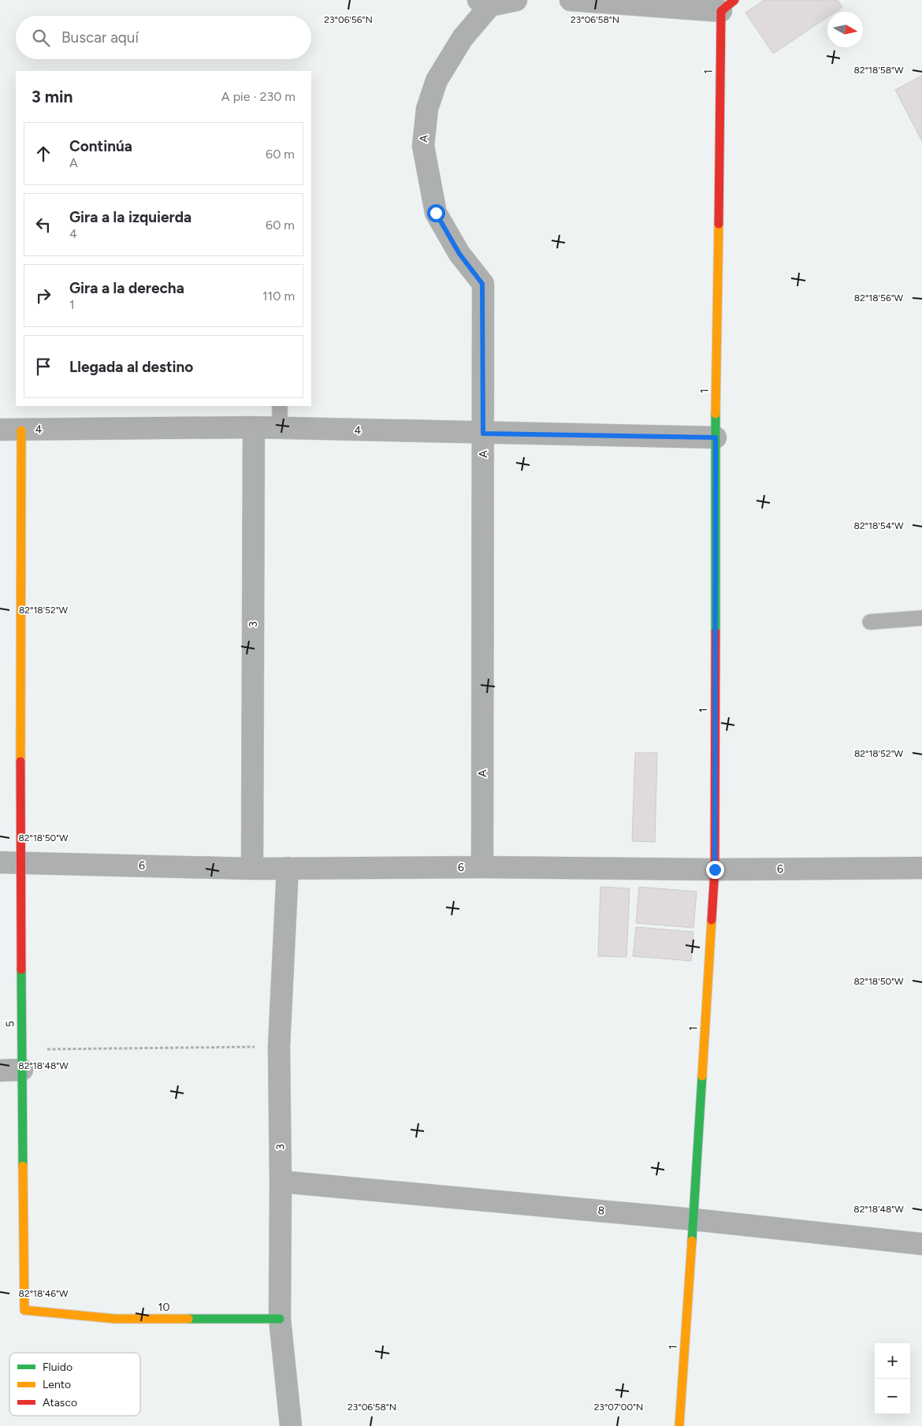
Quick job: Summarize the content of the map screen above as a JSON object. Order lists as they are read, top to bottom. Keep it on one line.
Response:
{"streets":{"street":["1","A","4","3","6","5","8","10"]},"crossings":[["1","4"],["1","6"],["1","8"],["A","4"],["A","6"],["4","3"],["4","5"],["3","6"],["3","8"],["3","10"],["6","5"],["5","10"]],"legend":["Fluido","Lento","Atasco"],"north":"right","page":{"search":"Buscar aquí","heading":["3 min","A pie · 230 m"],"list":[["Continúa","A","60 m"],["Gira a la izquierda","4","60 m"],["Gira a la derecha","1","110 m"],"Llegada al destino"],"map_buttons":["+","−"]},"coordinates":["23°06'56\"N","23°06'58\"N","82°18'58\"W","82°18'56\"W","82°18'54\"W","82°18'52\"W","82°18'50\"W","82°18'48\"W","82°18'46\"W","23°07'00\"N"]}
